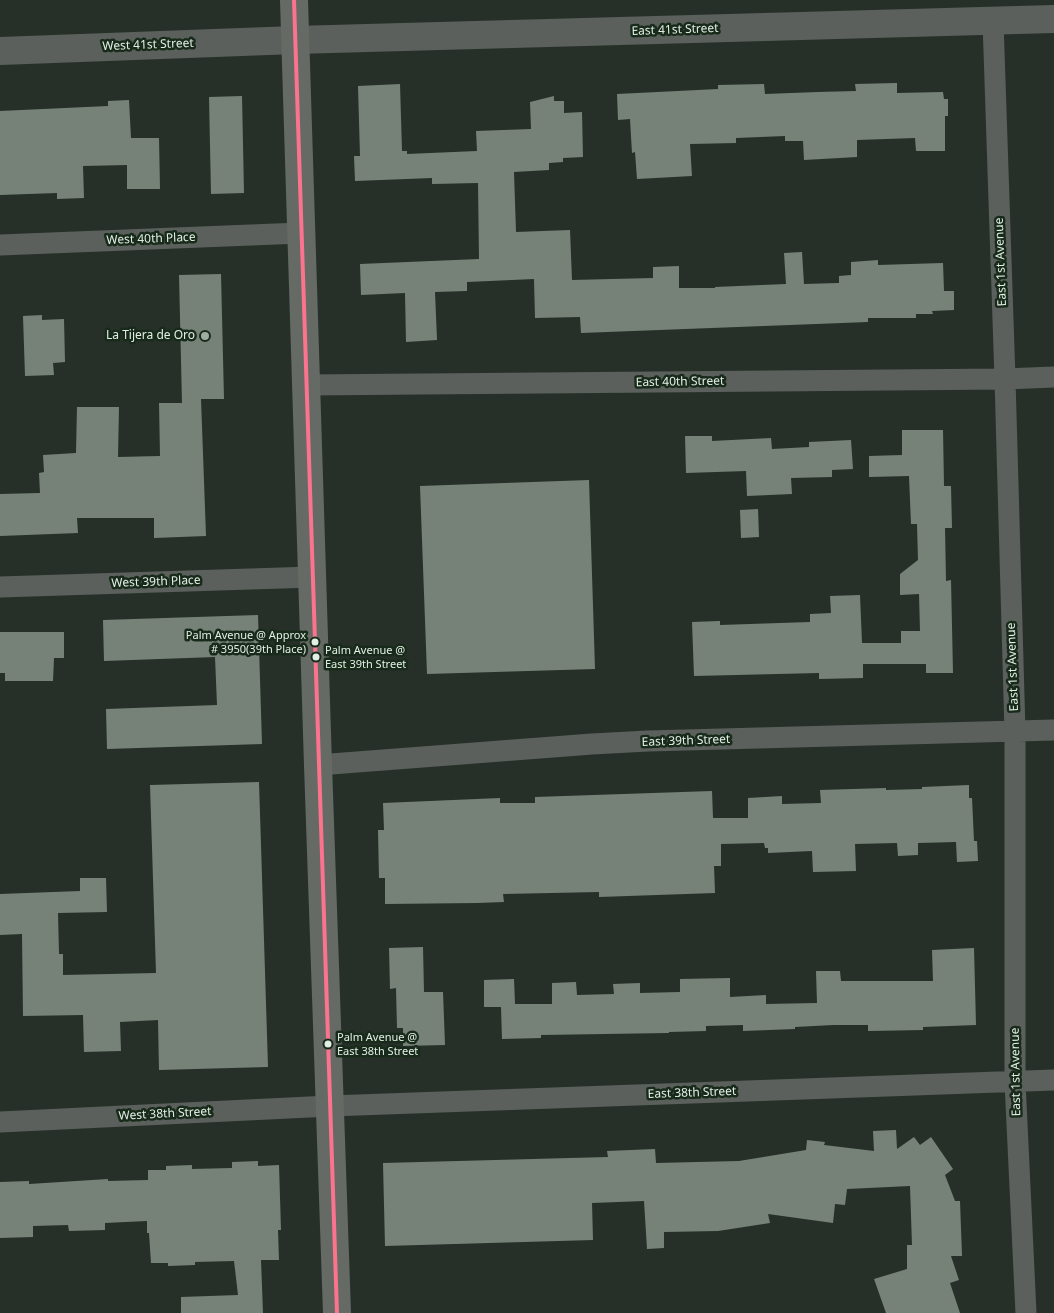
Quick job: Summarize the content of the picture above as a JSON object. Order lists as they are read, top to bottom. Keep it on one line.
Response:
{"streets":{"street":["East 41st Street","West 41st Street","West 40th Place","East 1st Avenue","East 40th Street","West 39th Place","East 39th Street","East 38th Street","West 38th Street"]},"crossings":[["East 41st Street","West 41st Street"],["East 41st Street","East 1st Avenue"],["East 1st Avenue","East 40th Street"],["East 1st Avenue","East 39th Street"],["East 1st Avenue","East 38th Street"],["East 38th Street","West 38th Street"]],"places":["La Tijera de Oro","Palm Avenue @ Approx # 3950(39th Place)","Palm Avenue @ East 39th Street","Palm Avenue @ East 38th Street"]}
